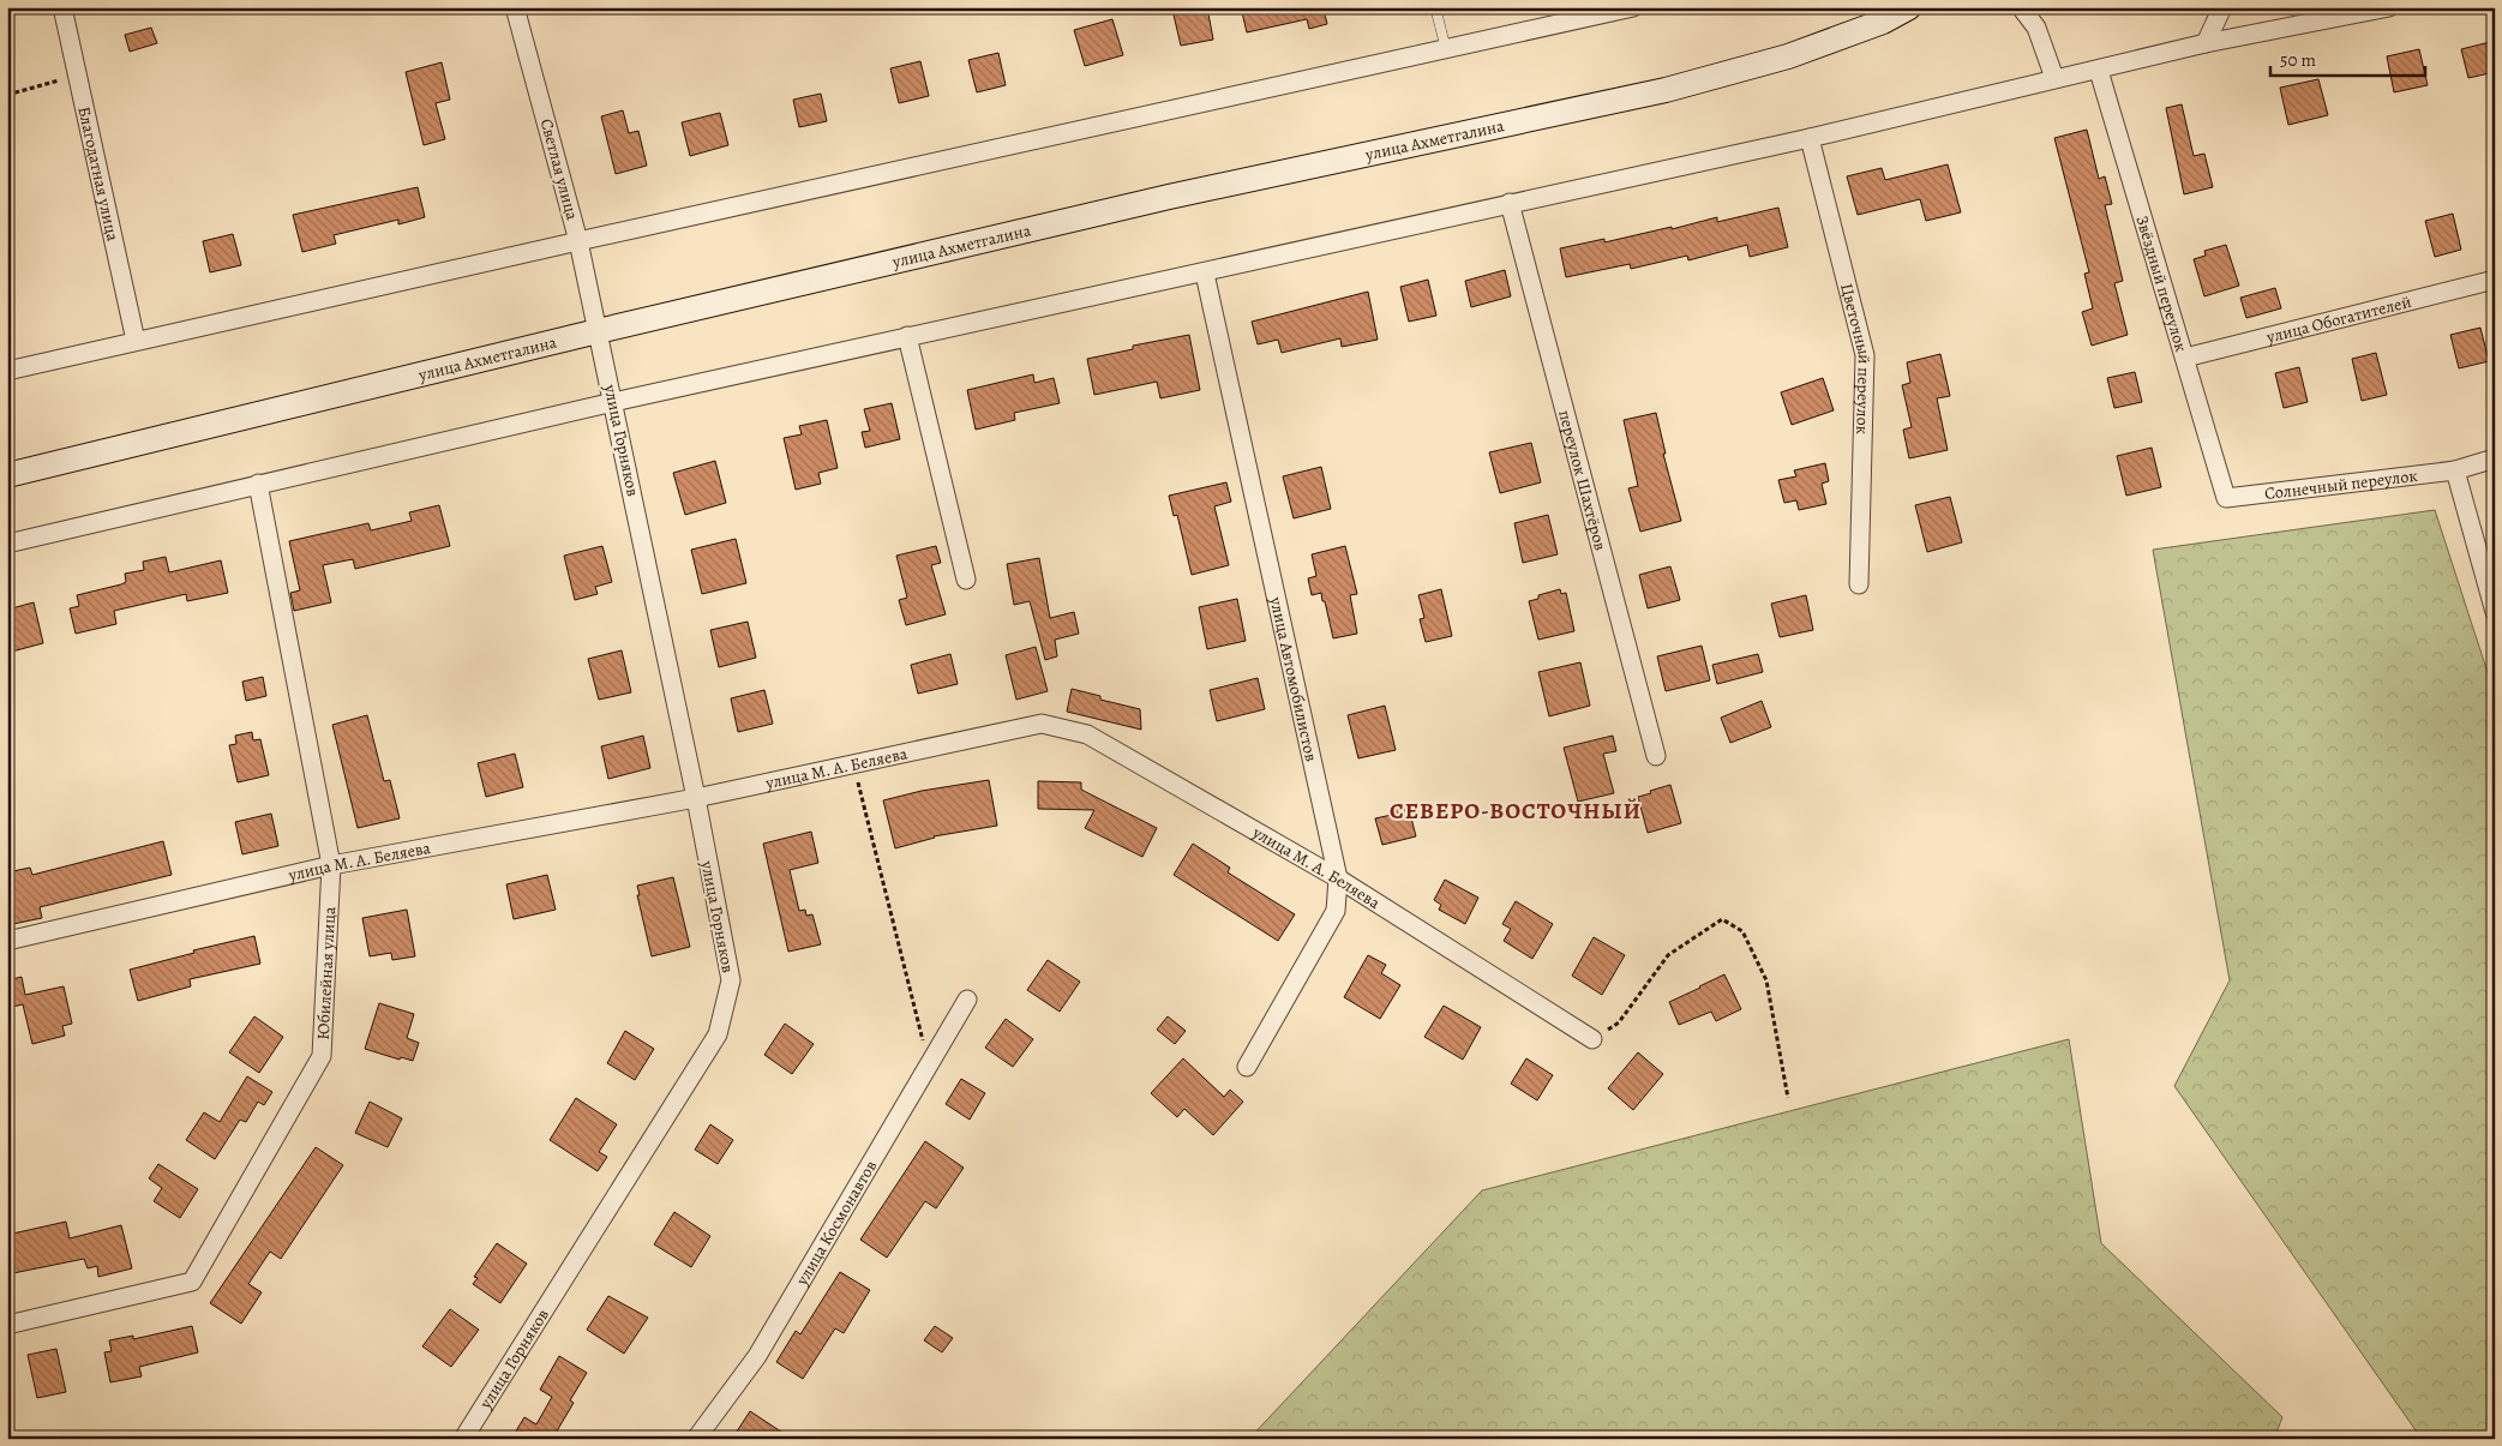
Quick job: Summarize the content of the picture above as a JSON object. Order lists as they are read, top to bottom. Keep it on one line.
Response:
{"streets":{"main road":["улица Ахметгалина"],"street":["Светлая улица","Благодатная улица","Звёздный переулок","улица Обогатителей","Цветочный переулок","улица Горняков","переулок Шахтёров","Солнечный переулок","улица Автомобилистов","улица М. А. Беляева","Юбилейная улица","улица Космонавтов"]},"crossings":[["улица Ахметгалина","Светлая улица"],["улица Ахметгалина","улица Горняков"],["Светлая улица","улица Горняков"],["Звёздный переулок","улица Обогатителей"],["Звёздный переулок","Солнечный переулок"],["улица Горняков","улица М. А. Беляева"],["улица Автомобилистов","улица М. А. Беляева"],["улица М. А. Беляева","Юбилейная улица"]],"districts":["СЕВЕРО-ВОСТОЧНЫЙ"],"scale_bar":"50 m"}
